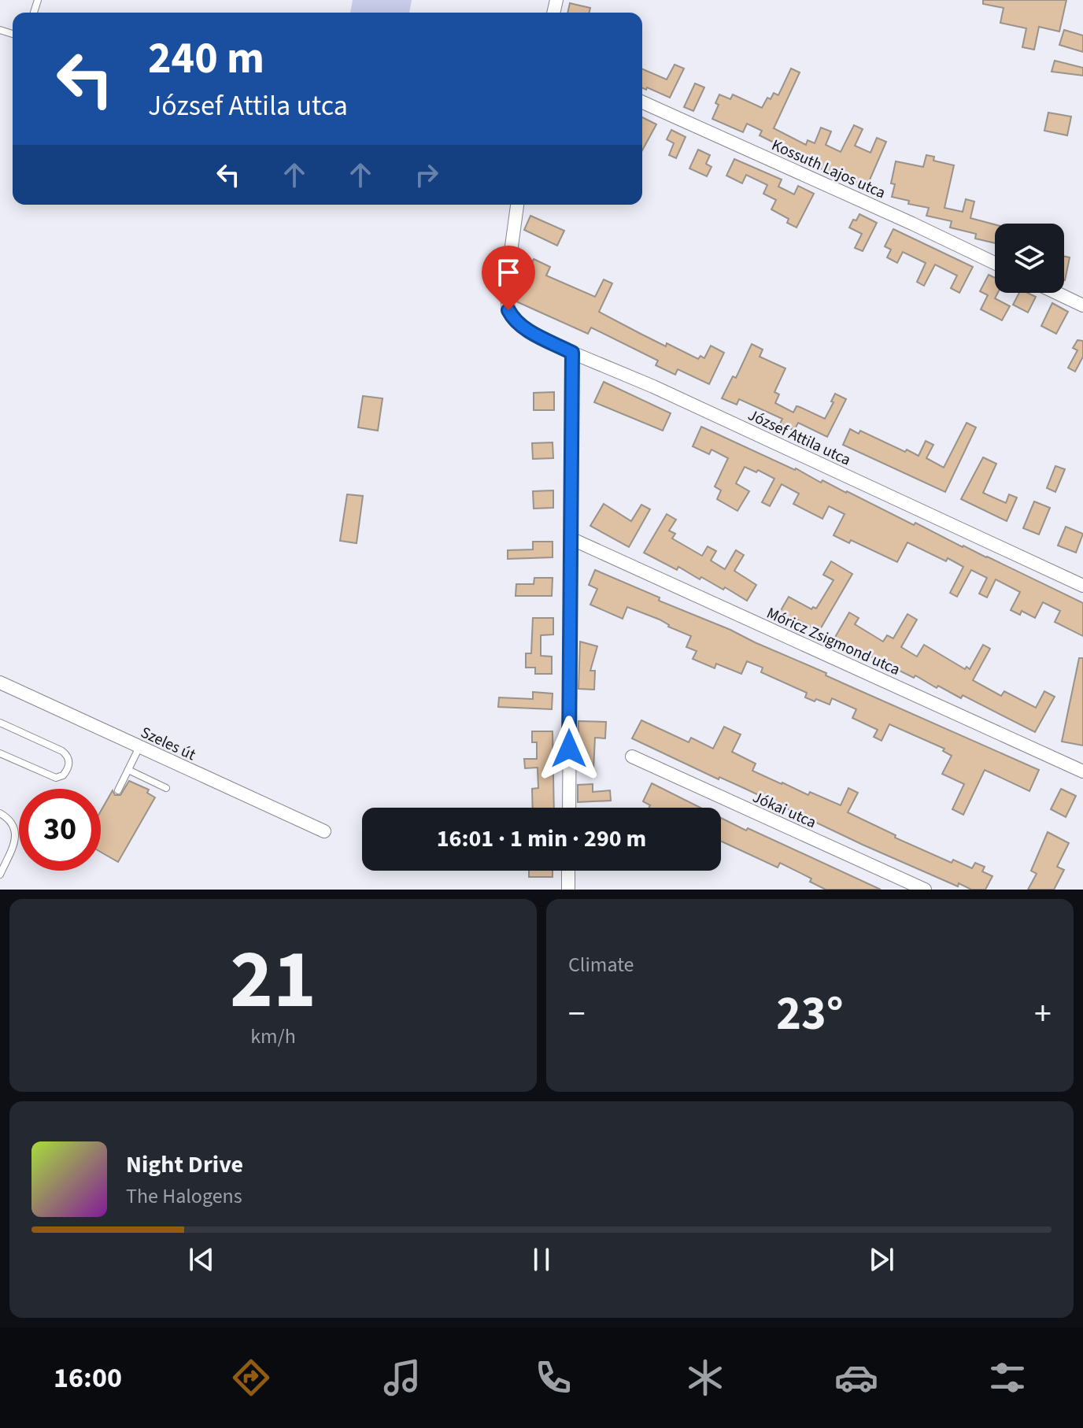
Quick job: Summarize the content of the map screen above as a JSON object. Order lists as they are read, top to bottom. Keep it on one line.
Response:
{"streets":{"street":["Kossuth Lajos utca","József Attila utca","Móricz Zsigmond utca","Szeles út","Jókai utca"]},"page":{"turn":["240 m","József Attila utca"],"limit":"30","trip":"16:01 · 1 min · 290 m","tile":[["21","km/h"],"Climate"],"heat":["−","23°","+"],"song":["Night Drive","The Halogens"],"tabs":"16:00"}}
